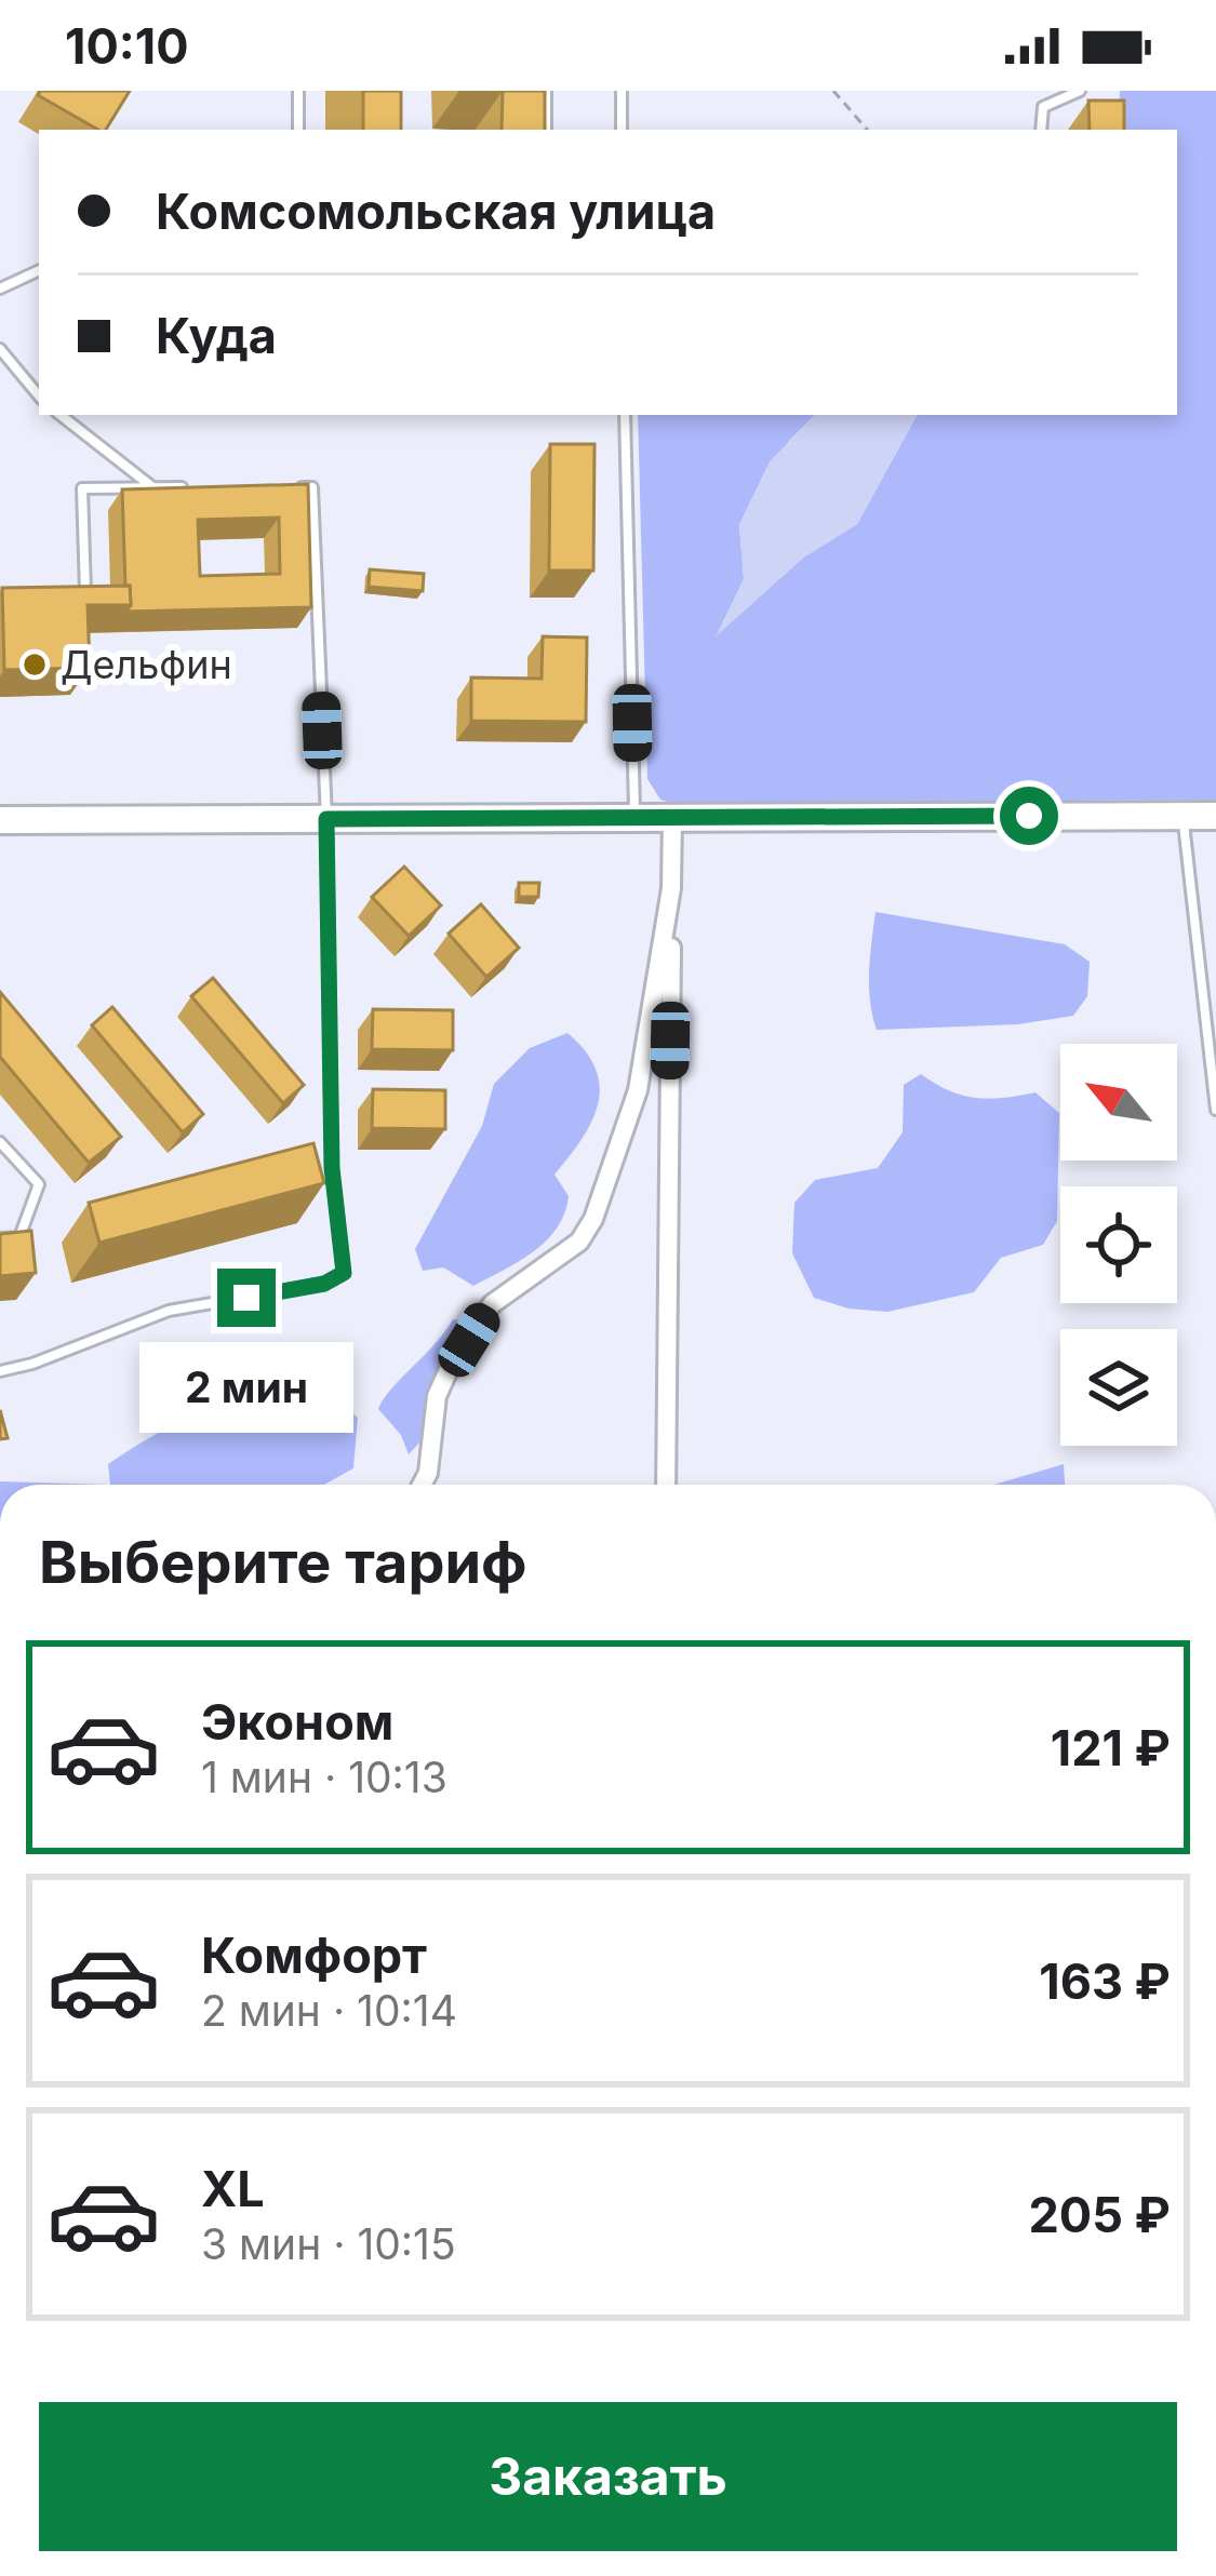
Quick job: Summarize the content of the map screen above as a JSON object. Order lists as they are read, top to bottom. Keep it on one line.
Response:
{"places":["Дельфин"],"north":"top left","page":{"status":"10:10","banner":["Комсомольская улица","Куда"],"bubble":"2 мин","heading":"Выберите тариф","list":[{"name":"Эконом","note":"1 мин · 10:13","value":"121 ₽"},{"name":"Комфорт","note":"2 мин · 10:14","value":"163 ₽"},{"name":"XL","note":"3 мин · 10:15","value":"205 ₽"}],"buttons":"Заказать"}}
